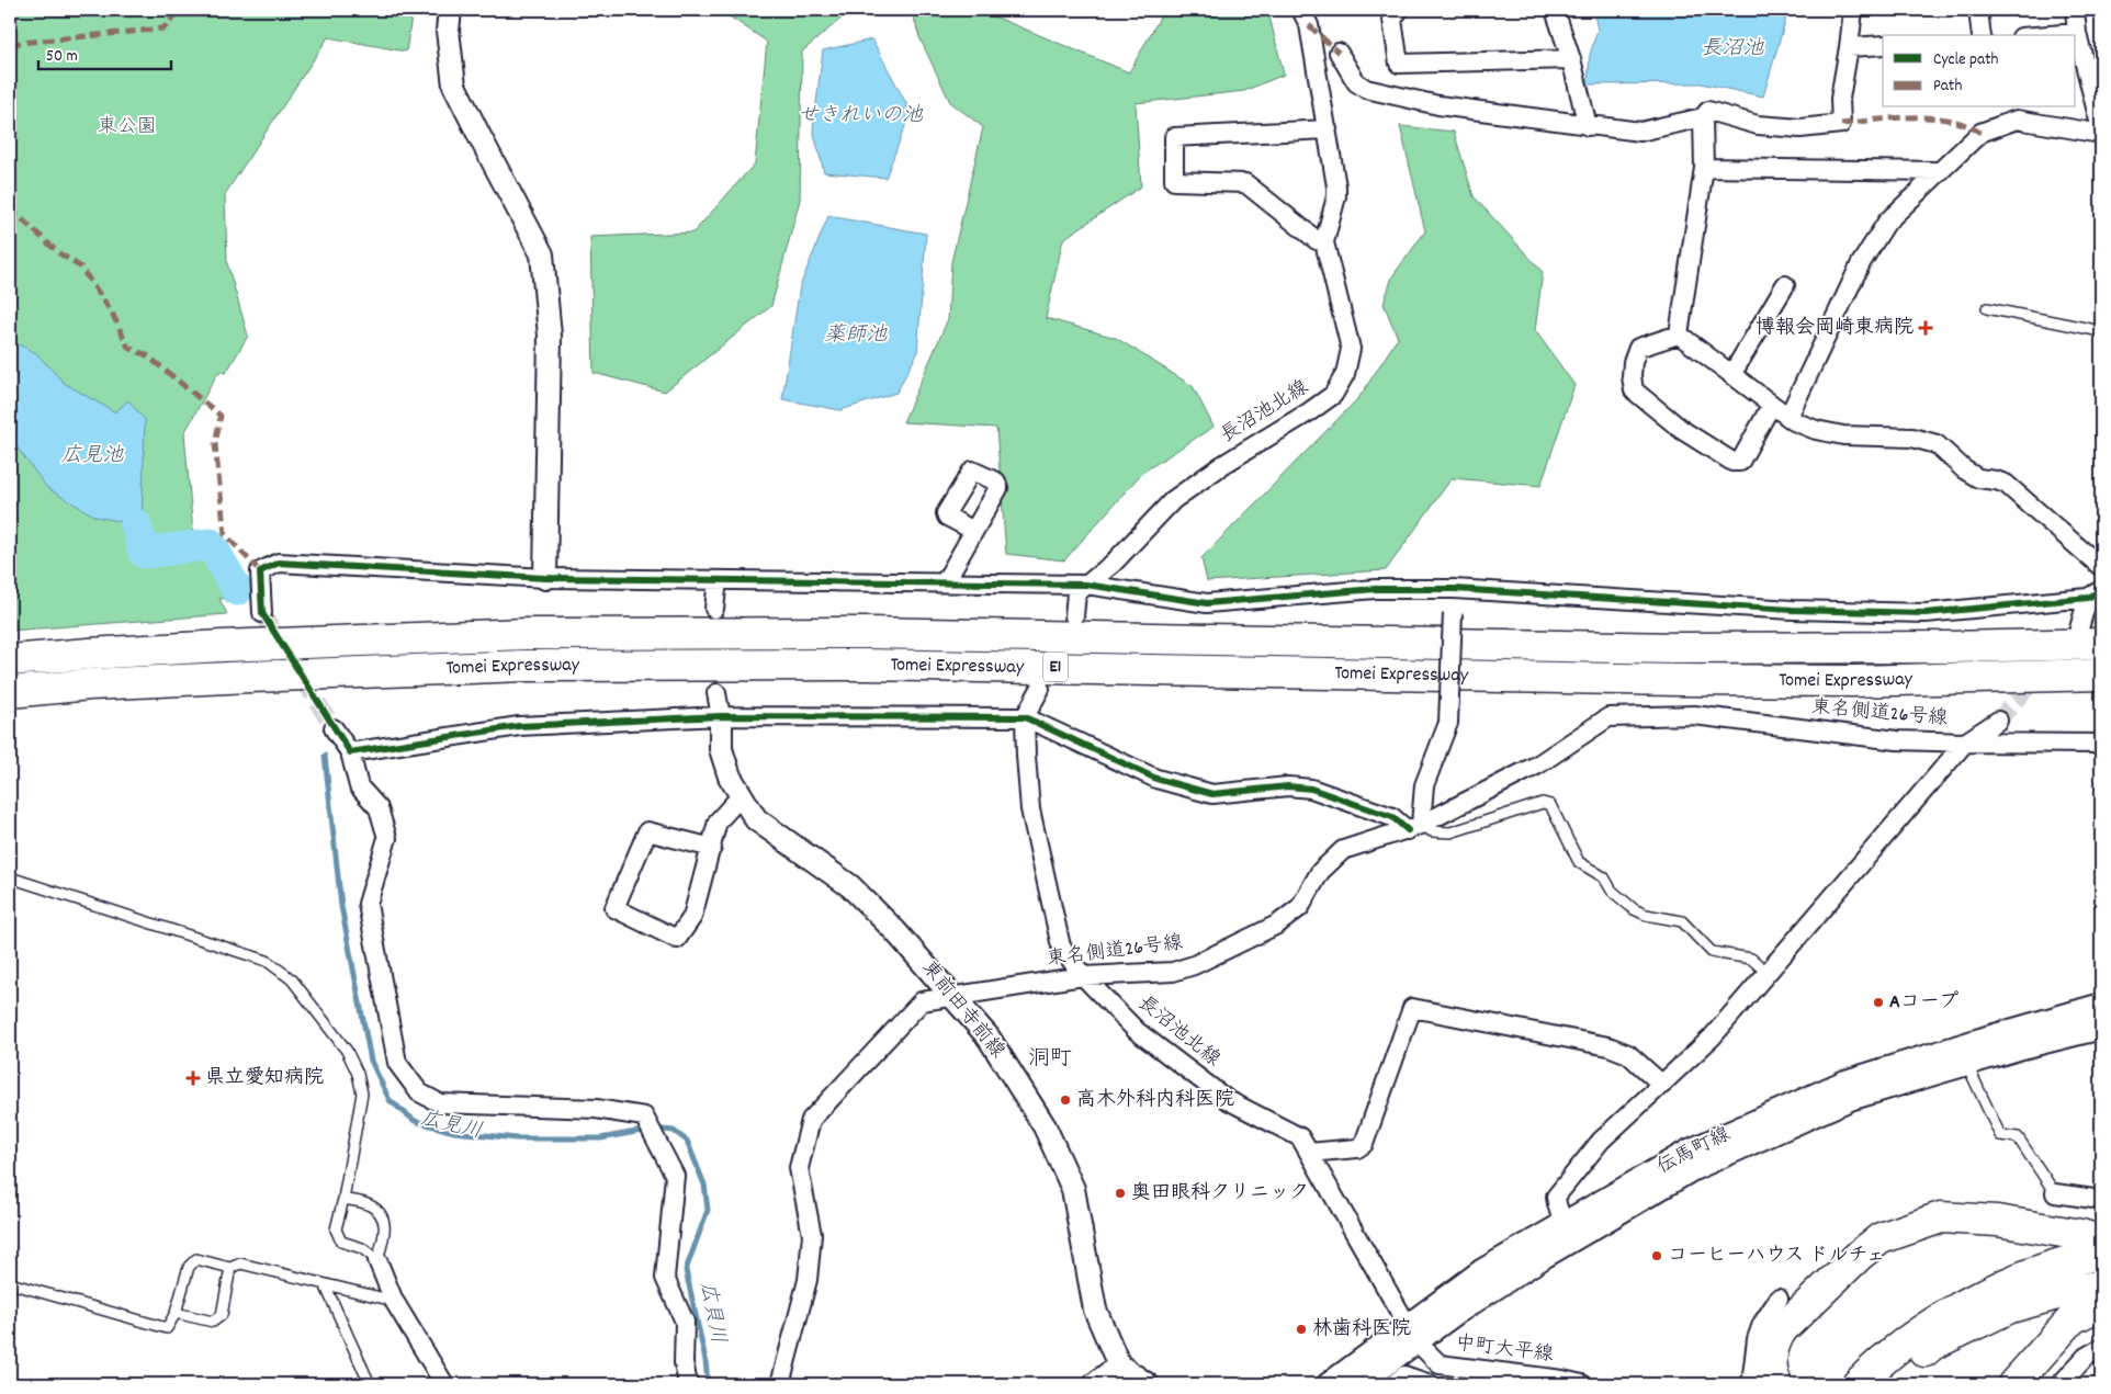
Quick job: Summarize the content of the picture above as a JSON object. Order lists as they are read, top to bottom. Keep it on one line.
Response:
{"streets":{"highway":["Tomei Expressway","E1"],"street":["長沼池北線","東名側道26号線","東前田寺前線","伝馬町線","中町大平線"]},"crossings":[["長沼池北線","東名側道26号線"],["長沼池北線","伝馬町線"],["長沼池北線","中町大平線"],["東名側道26号線","東前田寺前線"],["伝馬町線","中町大平線"]],"districts":["洞町"],"water":["長沼池","せきれいの池","薬師池","広見池","広見川","広貝川"],"parks":["東公園"],"places":{"health":["博報会岡崎東病院","県立愛知病院"],"other":["Aコープ","高木外科内科医院","奥田眼科クリニック","コーヒーハウス ドルチェ","林歯科医院"]},"legend":["Cycle path","Path"],"scale_bar":"50 m"}
